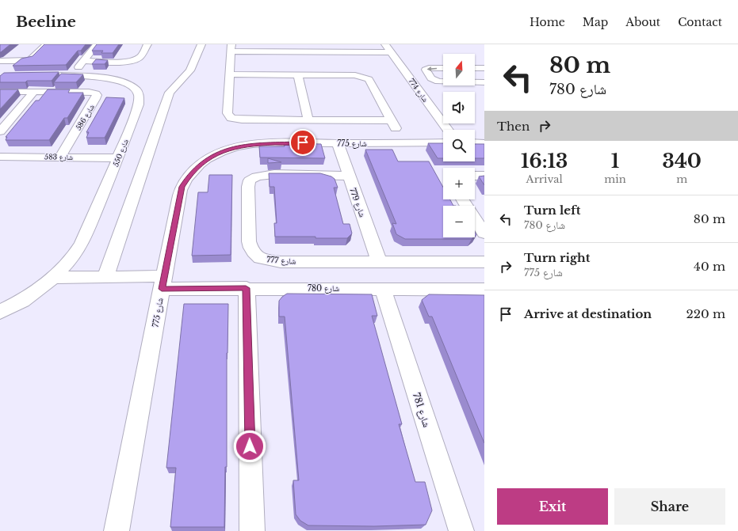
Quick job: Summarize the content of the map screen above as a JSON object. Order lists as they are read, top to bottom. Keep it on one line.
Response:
{"streets":{"street":["شارع 774","شارع 586","شارع 775","شارع 550","شارع 583","شارع 779","شارع 777","شارع 780","شارع 781"]},"crossings":[["شارع 586","شارع 583"],["شارع 775","شارع 779"],["شارع 775","شارع 780"],["شارع 550","شارع 583"],["شارع 550","شارع 780"],["شارع 779","شارع 777"],["شارع 780","شارع 781"]],"north":"top","page":{"header":"Beeline","nav":["Home","Map","About","Contact"],"turn":["80 m","شارع 780"],"map_buttons":["+","−"],"then":"Then","eta":["16:13","Arrival","1","min","340","m"],"list":[{"name":"Turn left","note":"شارع 780","value":"80 m"},{"name":"Turn right","note":"شارع 775","value":"40 m"},{"name":"Arrive at destination","value":"220 m"}],"buttons":["Exit","Share"]}}
